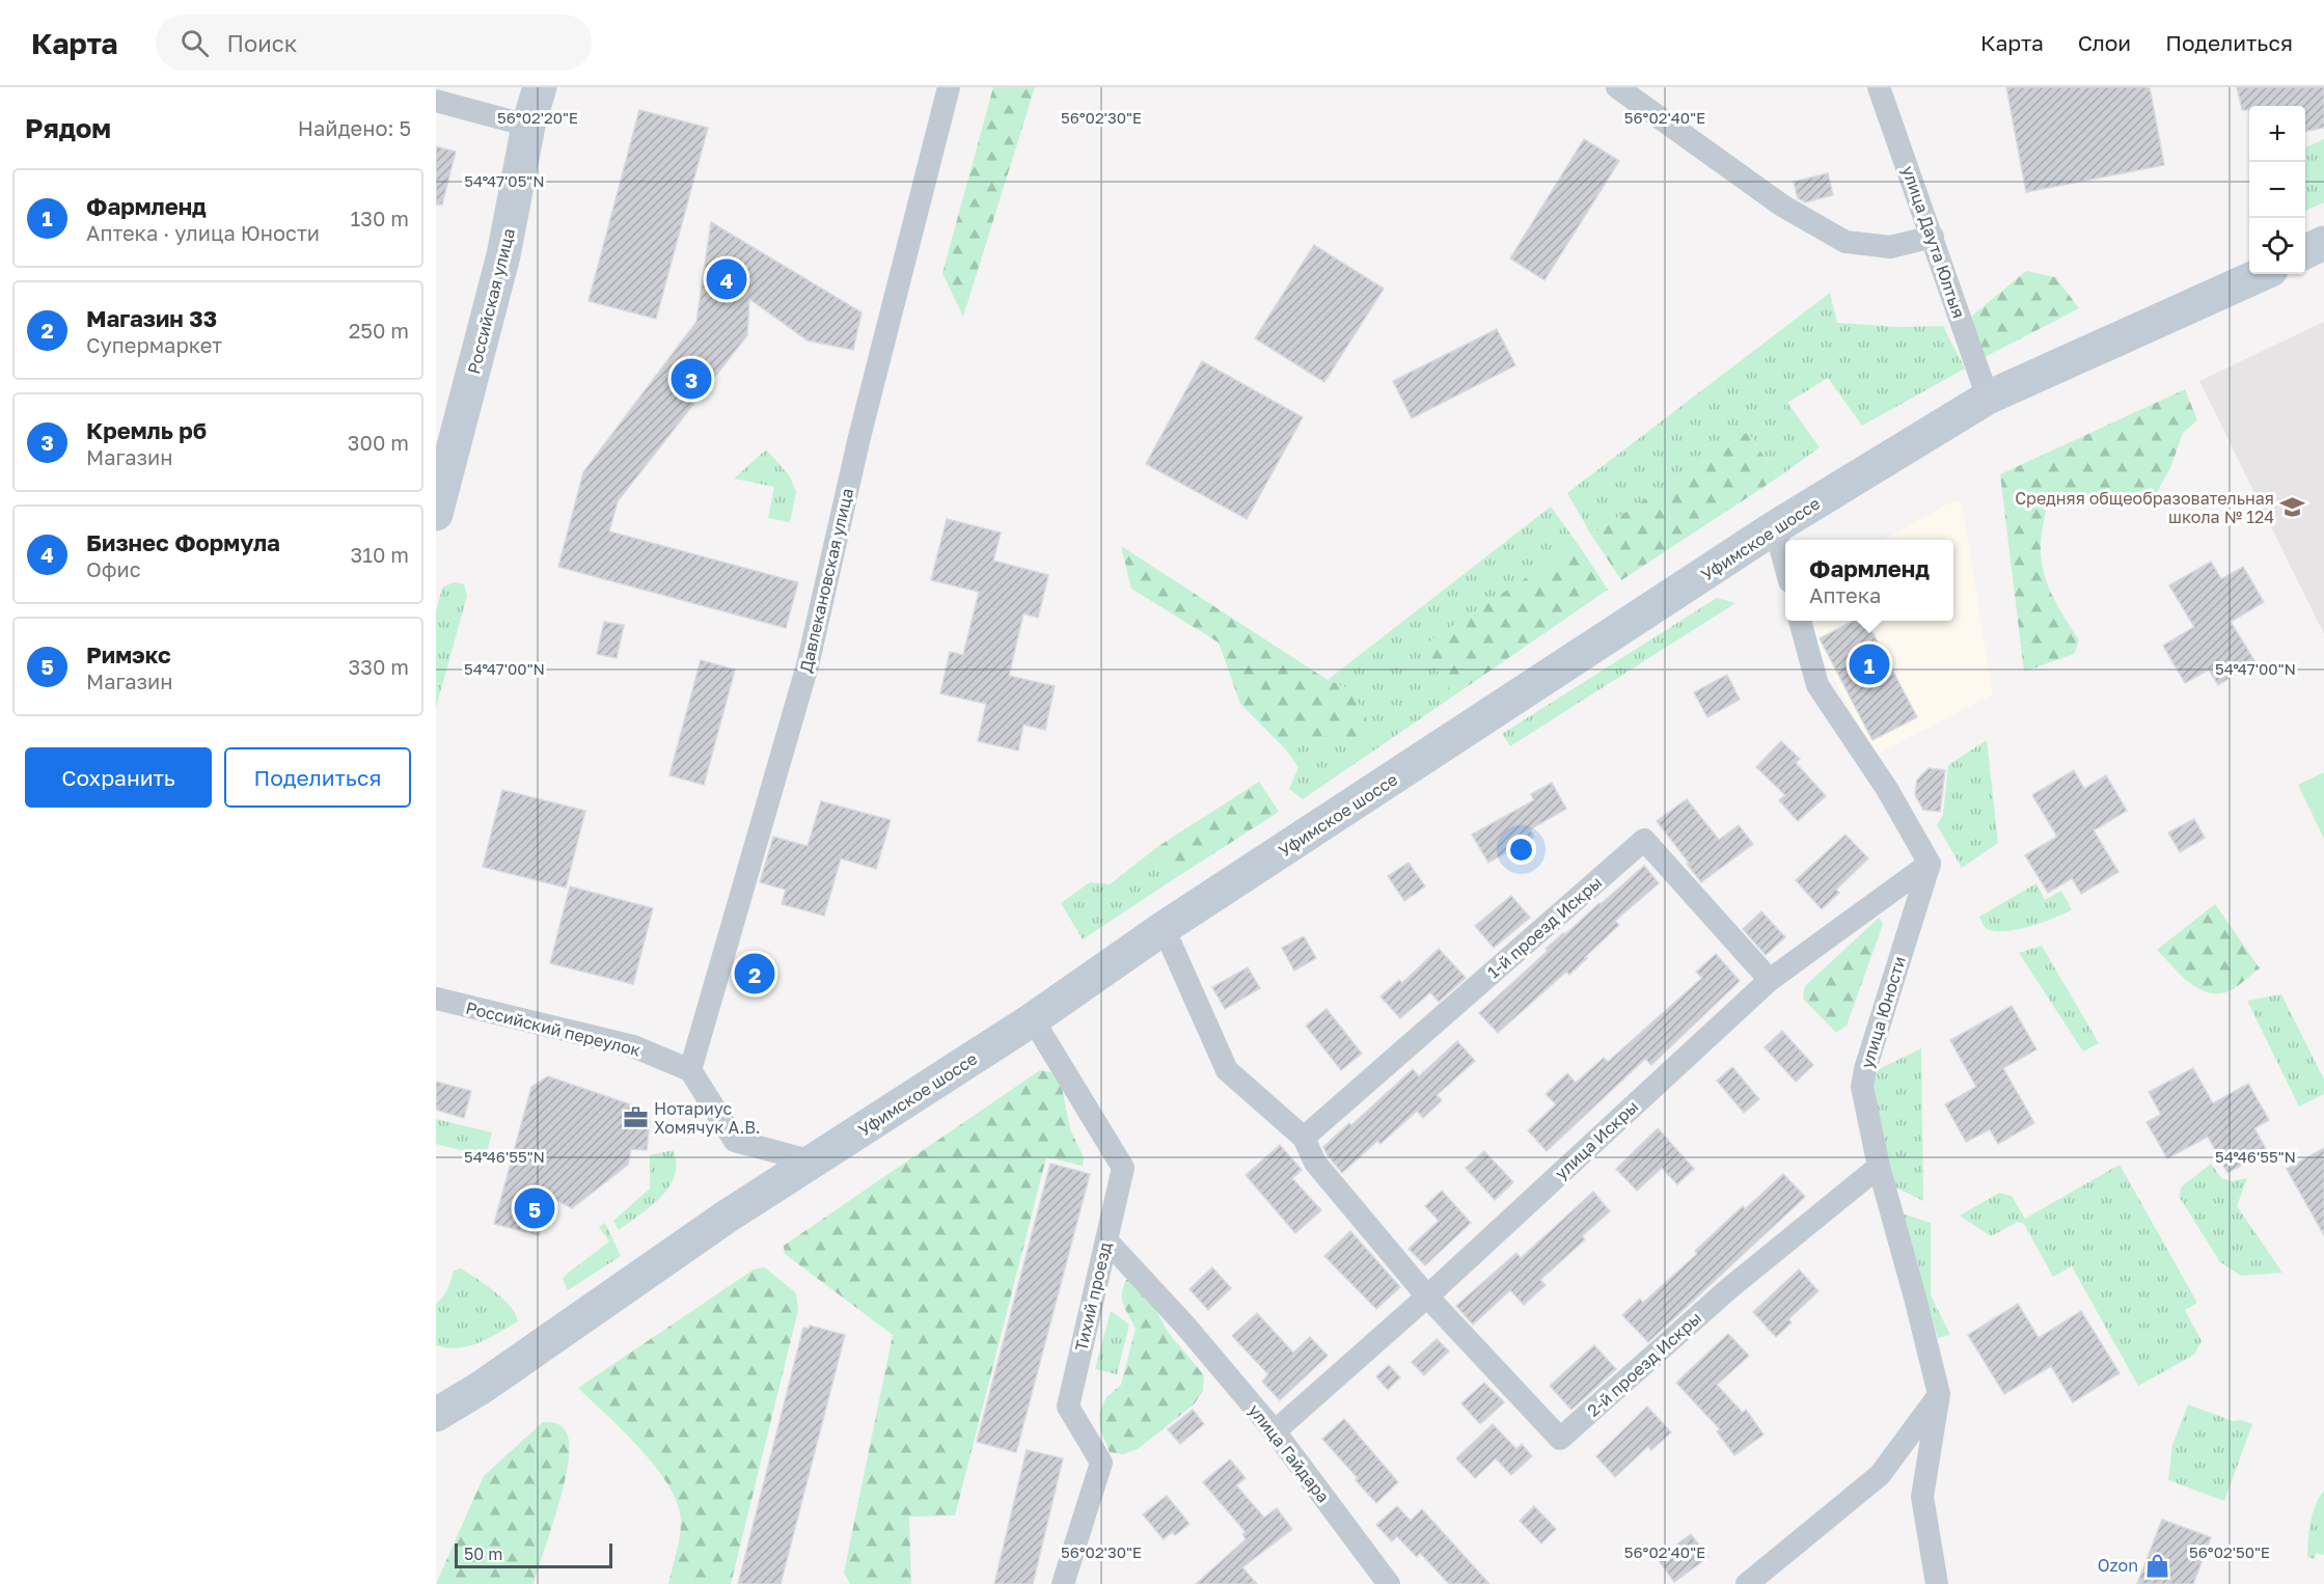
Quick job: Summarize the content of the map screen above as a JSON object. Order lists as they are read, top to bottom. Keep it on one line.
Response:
{"streets":{"main road":["Российская улица","Уфимское шоссе"],"street":["улица Даута Юлтыя","Давлекановская улица","1-й проезд Искры","улица Юности","Российский переулок","улица Искры","Тихий проезд","2-й проезд Искры","улица Гайдара"]},"crossings":[["улица Даута Юлтыя","Уфимское шоссе"],["Уфимское шоссе","Тихий проезд"],["Давлекановская улица","Российский переулок"],["1-й проезд Искры","улица Искры"],["улица Юности","улица Искры"],["улица Юности","2-й проезд Искры"],["улица Искры","2-й проезд Искры"],["улица Искры","улица Гайдара"],["Тихий проезд","улица Гайдара"]],"places":{"school or university":["Средняя общеобразовательная школа № 124"],"office":["Нотариус Хомячук А.В."],"shop":["Ozon"]},"scale_bar":"50 m","page":{"header":"Карта","search":"Поиск","nav":["Карта","Слои","Поделиться"],"heading":["Рядом","Найдено: 5"],"map_buttons":["+","−"],"list":[{"mark":"1","name":"Фармленд","note":"Аптека · улица Юности","value":"130 m"},{"mark":"2","name":"Магазин 33","note":"Супермаркет","value":"250 m"},{"mark":"3","name":"Кремль рб","note":"Магазин","value":"300 m"},{"mark":"4","name":"Бизнес Формула","note":"Офис","value":"310 m"},{"mark":"5","name":"Римэкс","note":"Магазин","value":"330 m"}],"pins":["4","3","1","2","5"],"popup":["Фармленд","Аптека"],"buttons":["Сохранить","Поделиться"],"scale":"50 m"},"coordinates":["56°02'20\"E","56°02'30\"E","56°02'40\"E","54°47'05\"N","54°47'00\"N","54°46'55\"N","56°02'50\"E"]}
